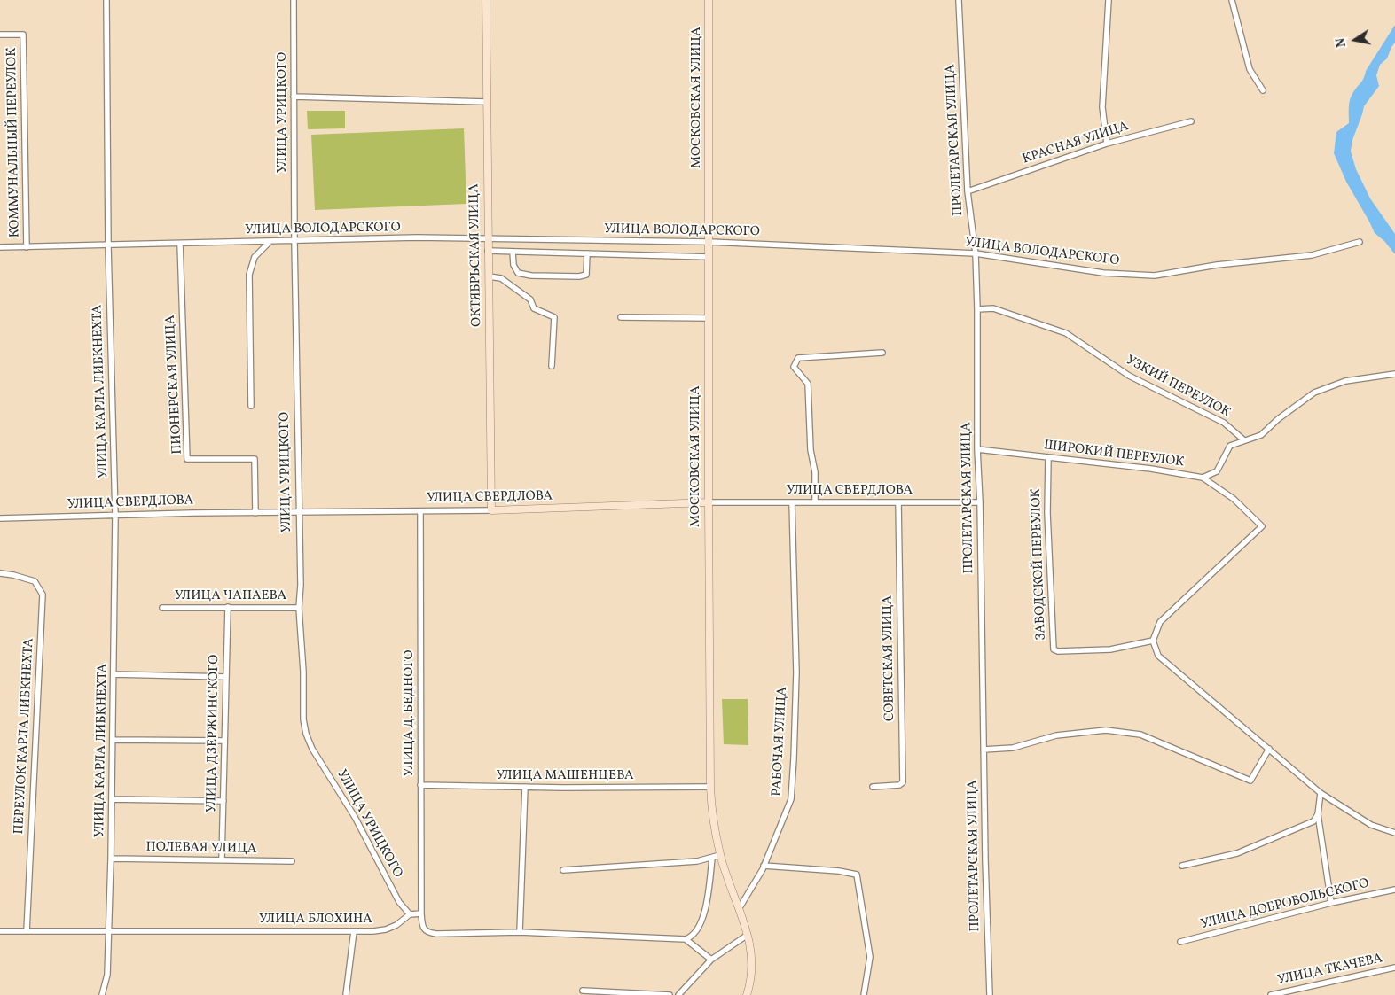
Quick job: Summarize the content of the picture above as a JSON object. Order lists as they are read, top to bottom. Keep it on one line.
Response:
{"streets":{"main road":["МОСКОВСКАЯ УЛИЦА","ОКТЯБРЬСКАЯ УЛИЦА","УЛИЦА СВЕРДЛОВА"],"street":["УЛИЦА УРИЦКОГО","ПРОЛЕТАРСКАЯ УЛИЦА","КОММУНАЛЬНЫЙ ПЕРЕУЛОК","КРАСНАЯ УЛИЦА","УЛИЦА ВОЛОДАРСКОГО","ПИОНЕРСКАЯ УЛИЦА","УЗКИЙ ПЕРЕУЛОК","УЛИЦА КАРЛА ЛИБКНЕХТА","ШИРОКИЙ ПЕРЕУЛОК","ЗАВОДСКОЙ ПЕРЕУЛОК","УЛИЦА ЧАПАЕВА","СОВЕТСКАЯ УЛИЦА","УЛИЦА Д. БЕДНОГО","УЛИЦА ДЗЕРЖИНСКОГО","ПЕРЕУЛОК КАРЛА ЛИБКНЕХТА","РАБОЧАЯ УЛИЦА","УЛИЦА МАШЕНЦЕВА","ПОЛЕВАЯ УЛИЦА","УЛИЦА ДОБРОВОЛЬСКОГО","УЛИЦА БЛОХИНА","УЛИЦА ТКАЧЕВА"]},"crossings":[["МОСКОВСКАЯ УЛИЦА","УЛИЦА ВОЛОДАРСКОГО"],["МОСКОВСКАЯ УЛИЦА","УЛИЦА СВЕРДЛОВА"],["МОСКОВСКАЯ УЛИЦА","РАБОЧАЯ УЛИЦА"],["МОСКОВСКАЯ УЛИЦА","УЛИЦА МАШЕНЦЕВА"],["УЛИЦА УРИЦКОГО","УЛИЦА ВОЛОДАРСКОГО"],["УЛИЦА УРИЦКОГО","УЛИЦА СВЕРДЛОВА"],["УЛИЦА УРИЦКОГО","УЛИЦА ЧАПАЕВА"],["УЛИЦА УРИЦКОГО","УЛИЦА БЛОХИНА"],["ПРОЛЕТАРСКАЯ УЛИЦА","КРАСНАЯ УЛИЦА"],["ПРОЛЕТАРСКАЯ УЛИЦА","УЛИЦА ВОЛОДАРСКОГО"],["ПРОЛЕТАРСКАЯ УЛИЦА","УЗКИЙ ПЕРЕУЛОК"],["ПРОЛЕТАРСКАЯ УЛИЦА","ШИРОКИЙ ПЕРЕУЛОК"],["ПРОЛЕТАРСКАЯ УЛИЦА","УЛИЦА СВЕРДЛОВА"],["КОММУНАЛЬНЫЙ ПЕРЕУЛОК","УЛИЦА ВОЛОДАРСКОГО"],["УЛИЦА ВОЛОДАРСКОГО","ОКТЯБРЬСКАЯ УЛИЦА"],["УЛИЦА ВОЛОДАРСКОГО","ПИОНЕРСКАЯ УЛИЦА"],["УЛИЦА ВОЛОДАРСКОГО","УЛИЦА КАРЛА ЛИБКНЕХТА"],["ОКТЯБРЬСКАЯ УЛИЦА","УЛИЦА СВЕРДЛОВА"],["ПИОНЕРСКАЯ УЛИЦА","УЛИЦА СВЕРДЛОВА"],["УЛИЦА КАРЛА ЛИБКНЕХТА","УЛИЦА СВЕРДЛОВА"],["УЛИЦА КАРЛА ЛИБКНЕХТА","ПОЛЕВАЯ УЛИЦА"],["УЛИЦА КАРЛА ЛИБКНЕХТА","УЛИЦА БЛОХИНА"],["ШИРОКИЙ ПЕРЕУЛОК","ЗАВОДСКОЙ ПЕРЕУЛОК"],["УЛИЦА СВЕРДЛОВА","СОВЕТСКАЯ УЛИЦА"],["УЛИЦА СВЕРДЛОВА","УЛИЦА Д. БЕДНОГО"],["УЛИЦА СВЕРДЛОВА","РАБОЧАЯ УЛИЦА"],["УЛИЦА ЧАПАЕВА","УЛИЦА ДЗЕРЖИНСКОГО"],["УЛИЦА Д. БЕДНОГО","УЛИЦА МАШЕНЦЕВА"],["УЛИЦА ДЗЕРЖИНСКОГО","ПОЛЕВАЯ УЛИЦА"],["ПЕРЕУЛОК КАРЛА ЛИБКНЕХТА","УЛИЦА БЛОХИНА"]],"north":"left"}
